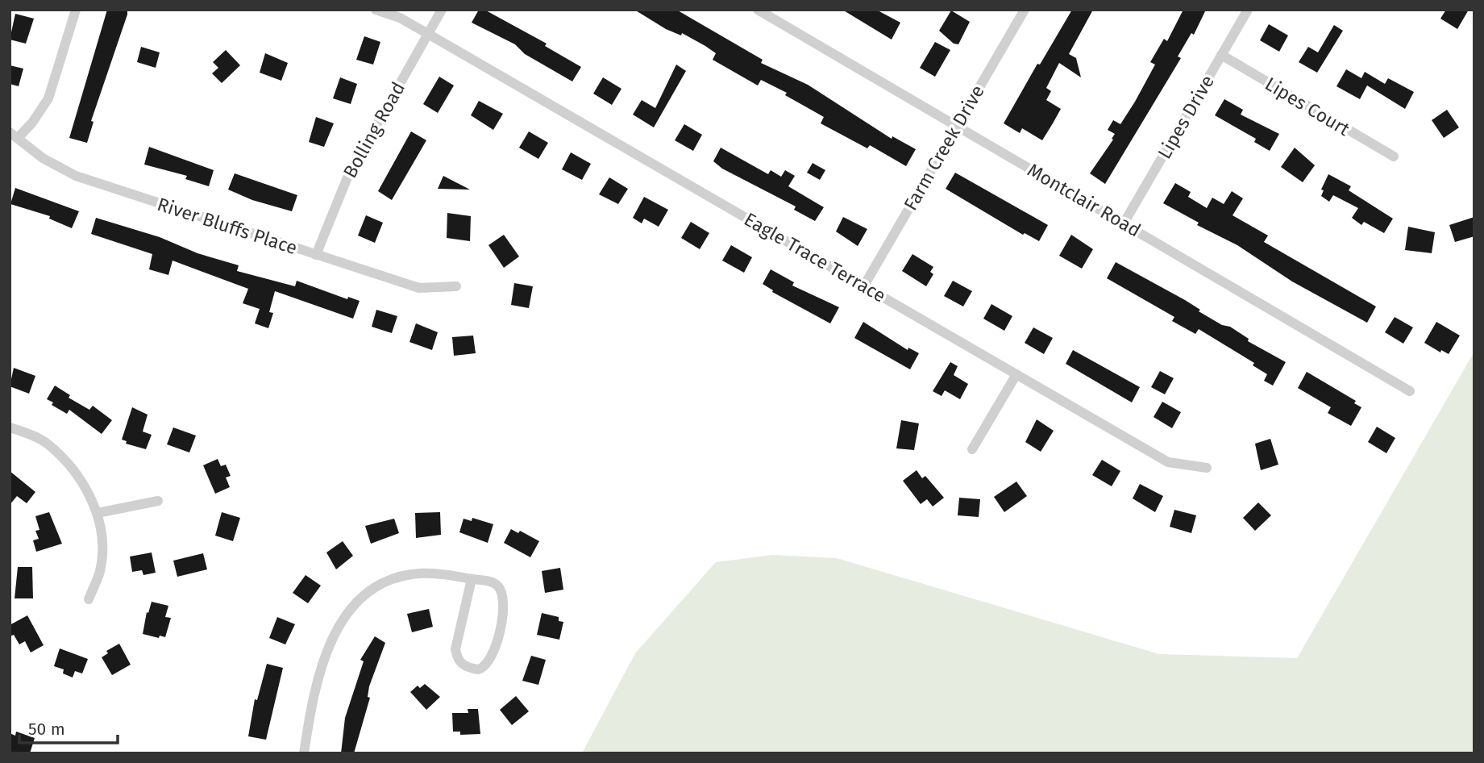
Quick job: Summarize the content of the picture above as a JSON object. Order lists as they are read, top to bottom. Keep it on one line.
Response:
{"streets":{"street":["Lipes Court","Lipes Drive","Bolling Road","Farm Creek Drive","Montclair Road","River Bluffs Place","Eagle Trace Terrace"]},"crossings":[["Lipes Court","Lipes Drive"],["Lipes Drive","Montclair Road"],["Bolling Road","River Bluffs Place"],["Bolling Road","Eagle Trace Terrace"],["Farm Creek Drive","Montclair Road"],["Farm Creek Drive","Eagle Trace Terrace"]],"scale_bar":"50 m"}
